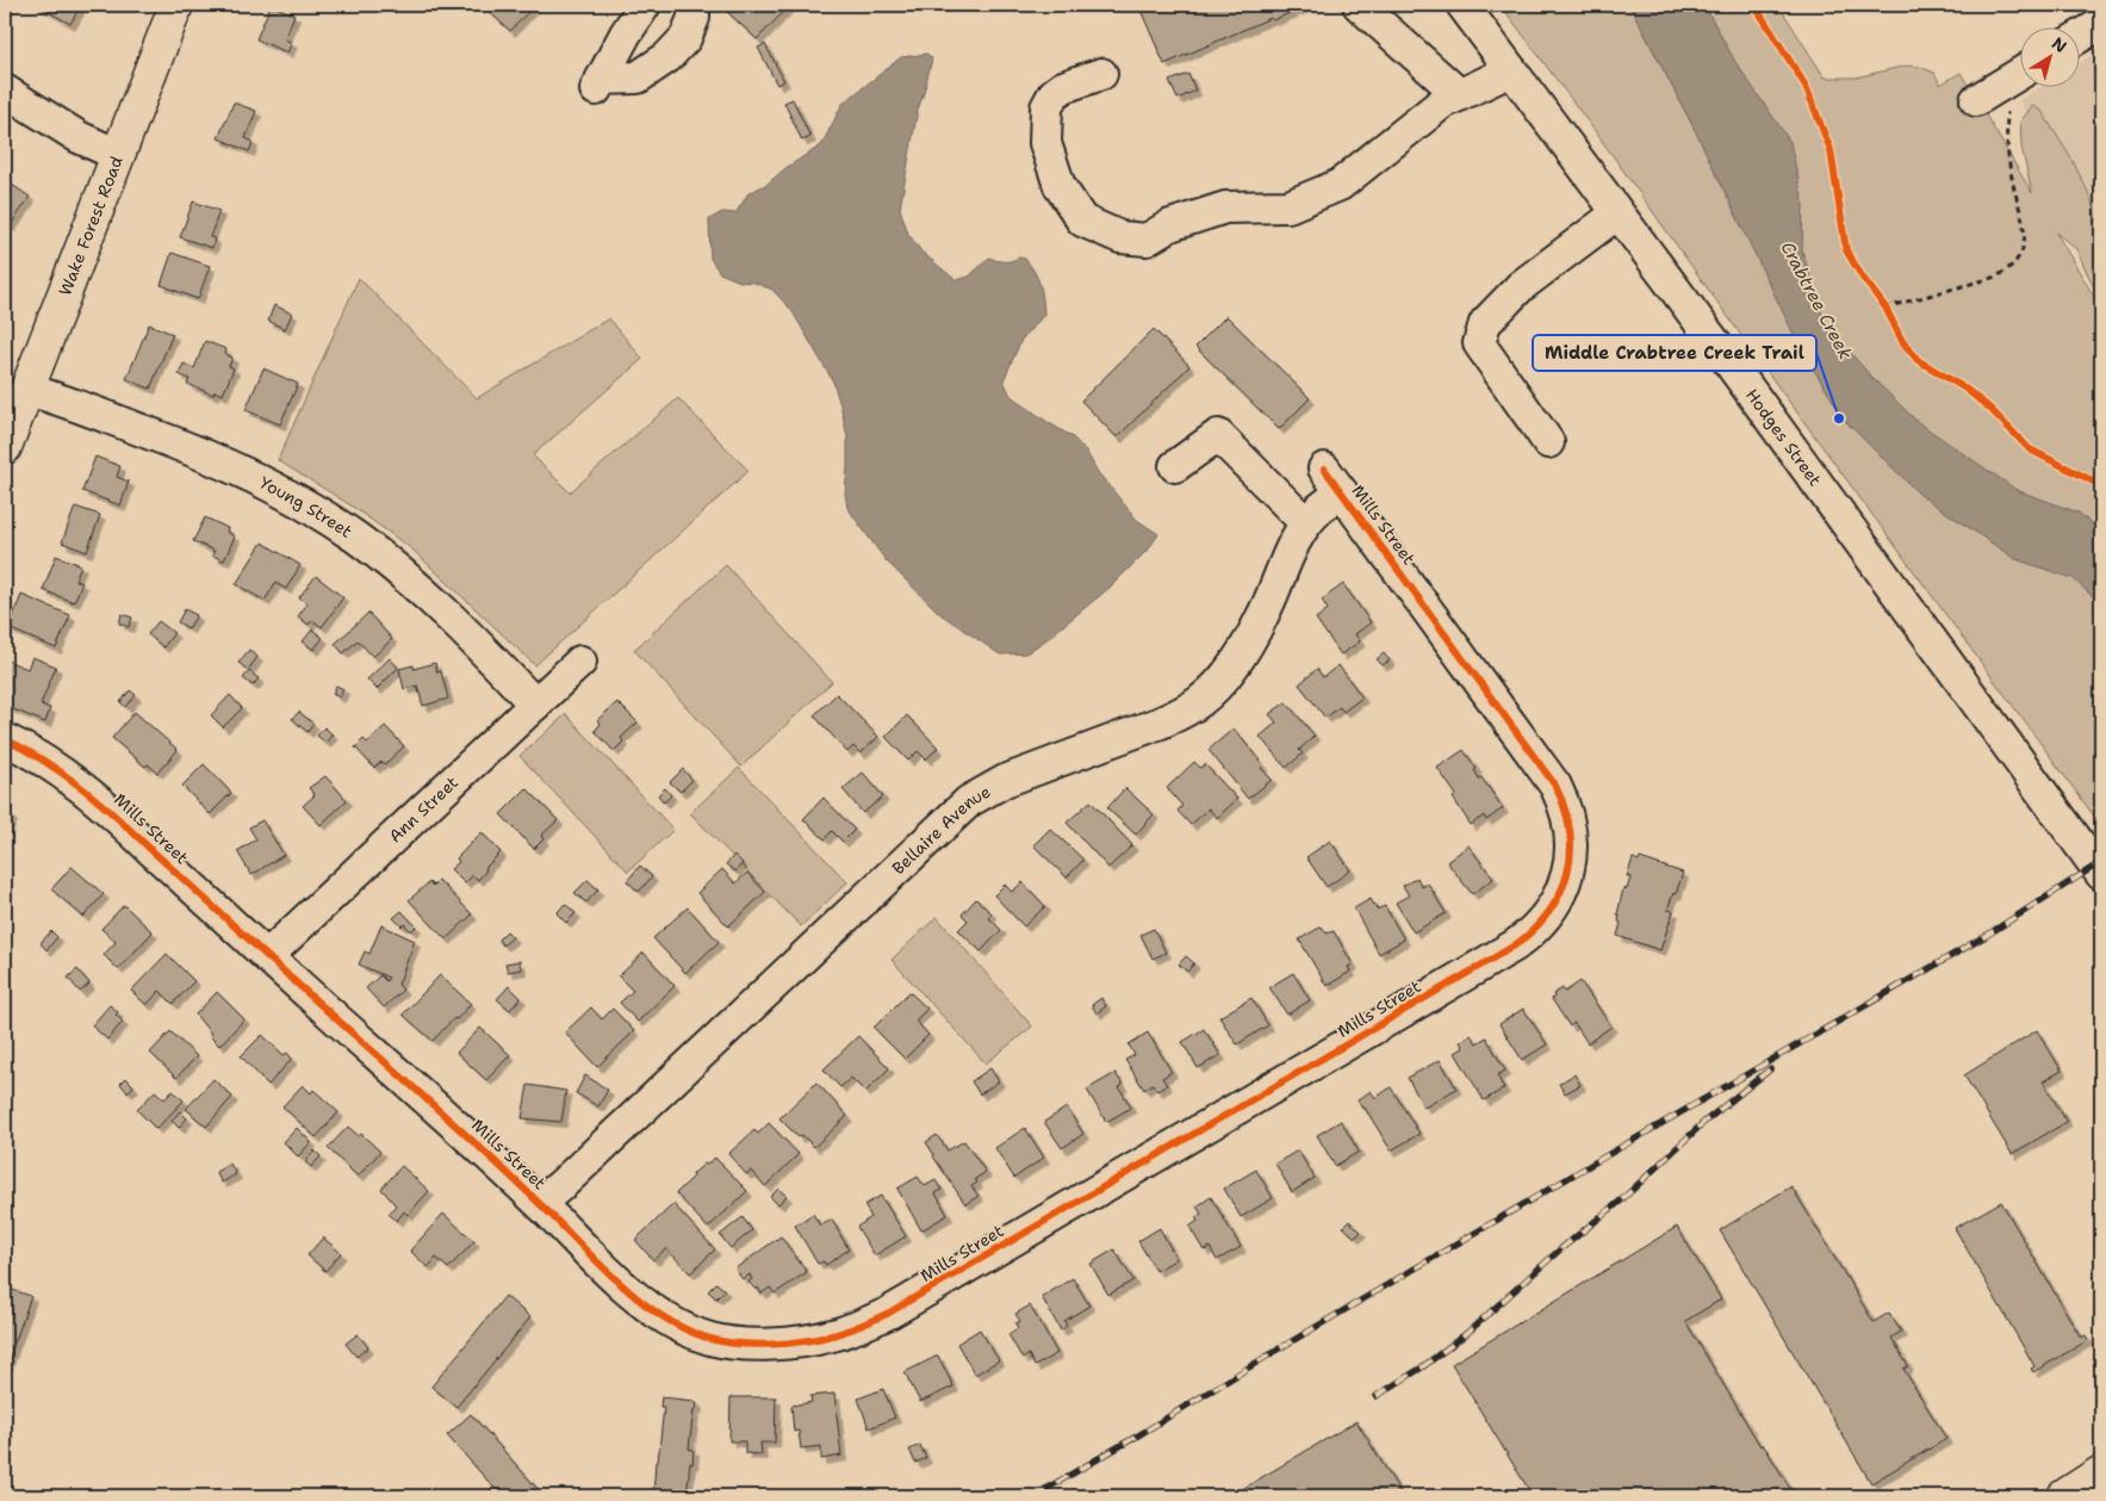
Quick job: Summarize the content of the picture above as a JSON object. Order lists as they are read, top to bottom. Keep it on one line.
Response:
{"streets":{"main road":["Wake Forest Road"],"street":["Hodges Street","Young Street","Mills Street","Ann Street","Bellaire Avenue"]},"crossings":[["Wake Forest Road","Young Street"],["Young Street","Ann Street"],["Mills Street","Ann Street"],["Mills Street","Bellaire Avenue"]],"water":["Crabtree Creek"],"places":["Middle Crabtree Creek Trail"],"north":"top right"}
